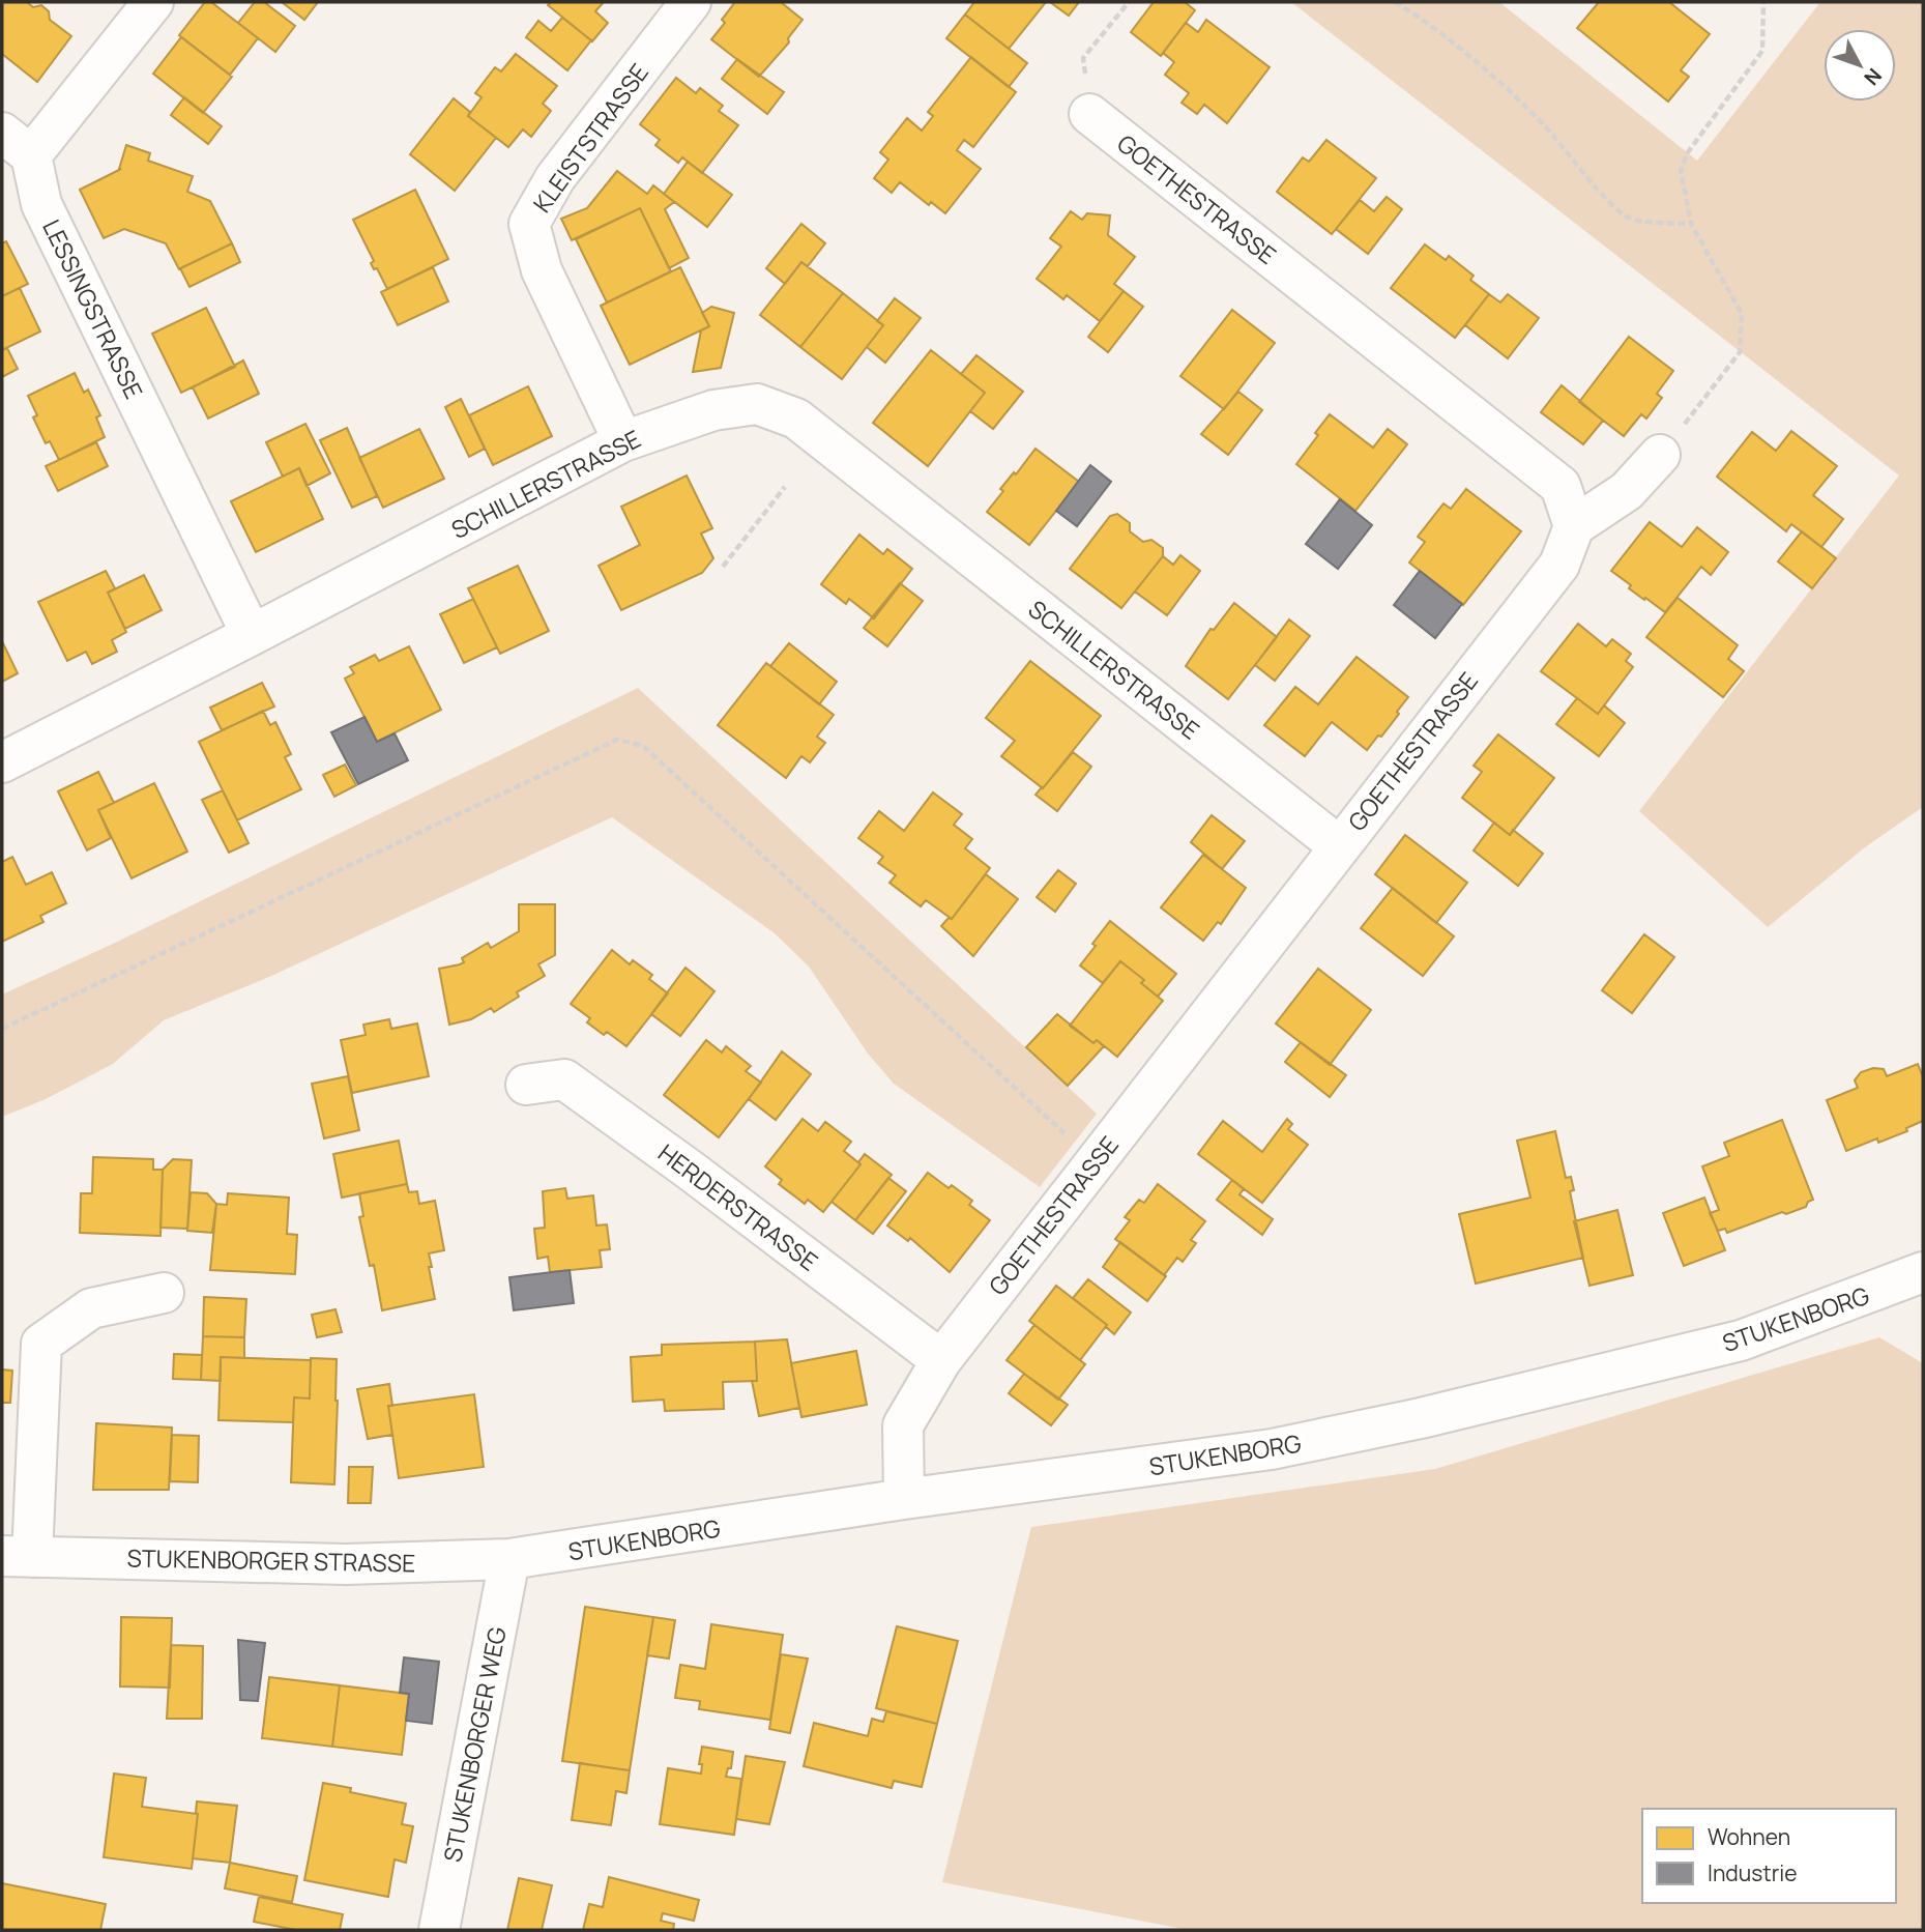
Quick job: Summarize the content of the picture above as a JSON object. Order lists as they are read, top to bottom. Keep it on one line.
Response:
{"streets":{"street":["KLEISTSTRASSE","GOETHESTRASSE","LESSINGSTRASSE","SCHILLERSTRASSE","HERDERSTRASSE","STUKENBORG","STUKENBORGER STRASSE","STUKENBORGER WEG"]},"crossings":[["KLEISTSTRASSE","SCHILLERSTRASSE"],["GOETHESTRASSE","SCHILLERSTRASSE"],["GOETHESTRASSE","HERDERSTRASSE"],["GOETHESTRASSE","STUKENBORG"],["LESSINGSTRASSE","SCHILLERSTRASSE"],["STUKENBORG","STUKENBORGER STRASSE"],["STUKENBORG","STUKENBORGER WEG"],["STUKENBORGER STRASSE","STUKENBORGER WEG"]],"legend":["Wohnen","Industrie"],"north":"bottom right"}
